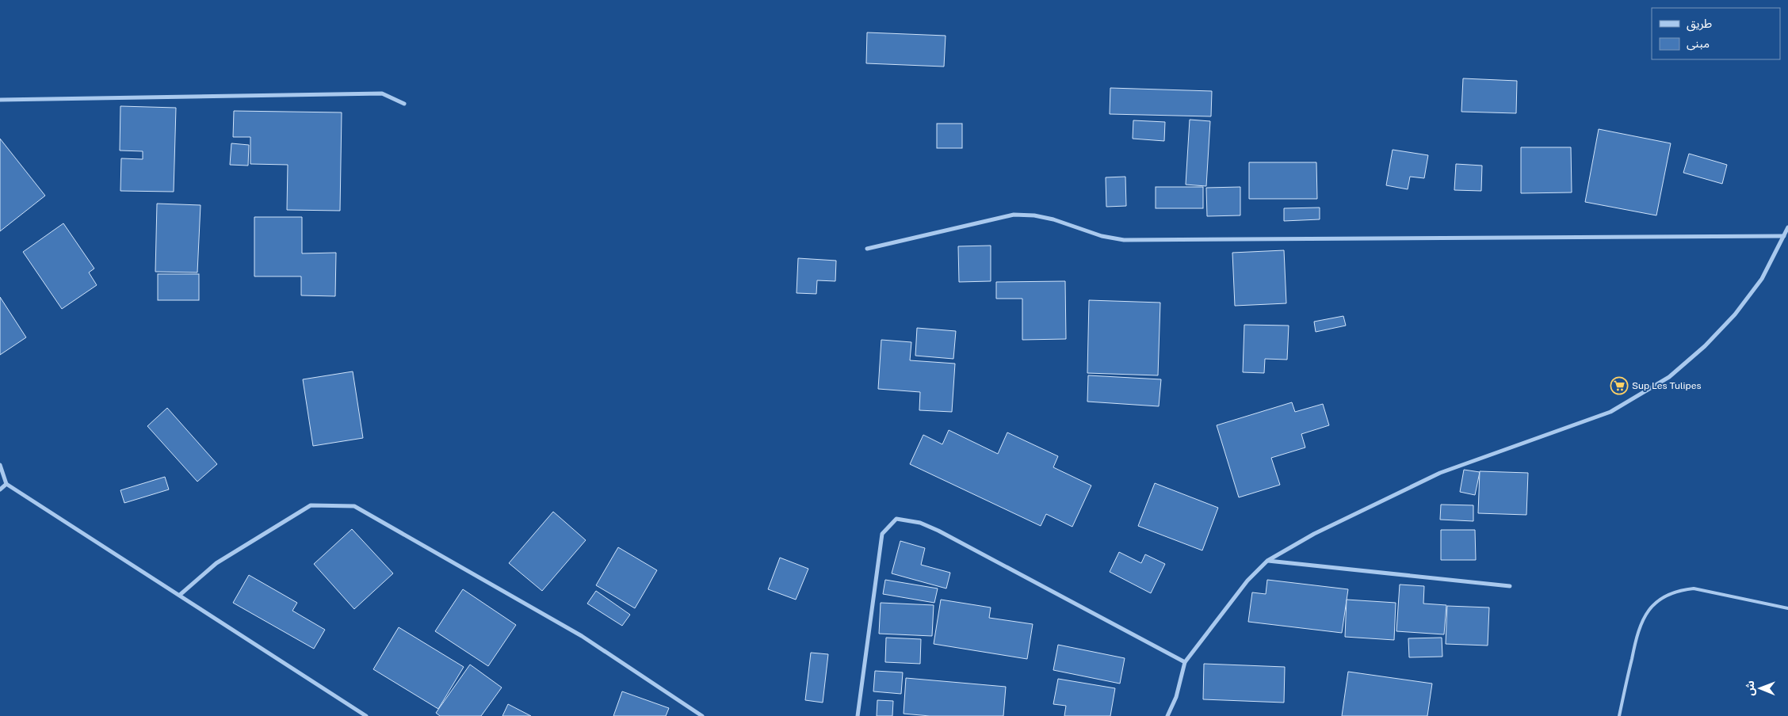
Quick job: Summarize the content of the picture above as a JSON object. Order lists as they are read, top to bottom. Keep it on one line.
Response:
{"places":{"supermarket":["Sup Les Tulipes"]},"legend":["طريق","مبنى"],"north":"left"}
